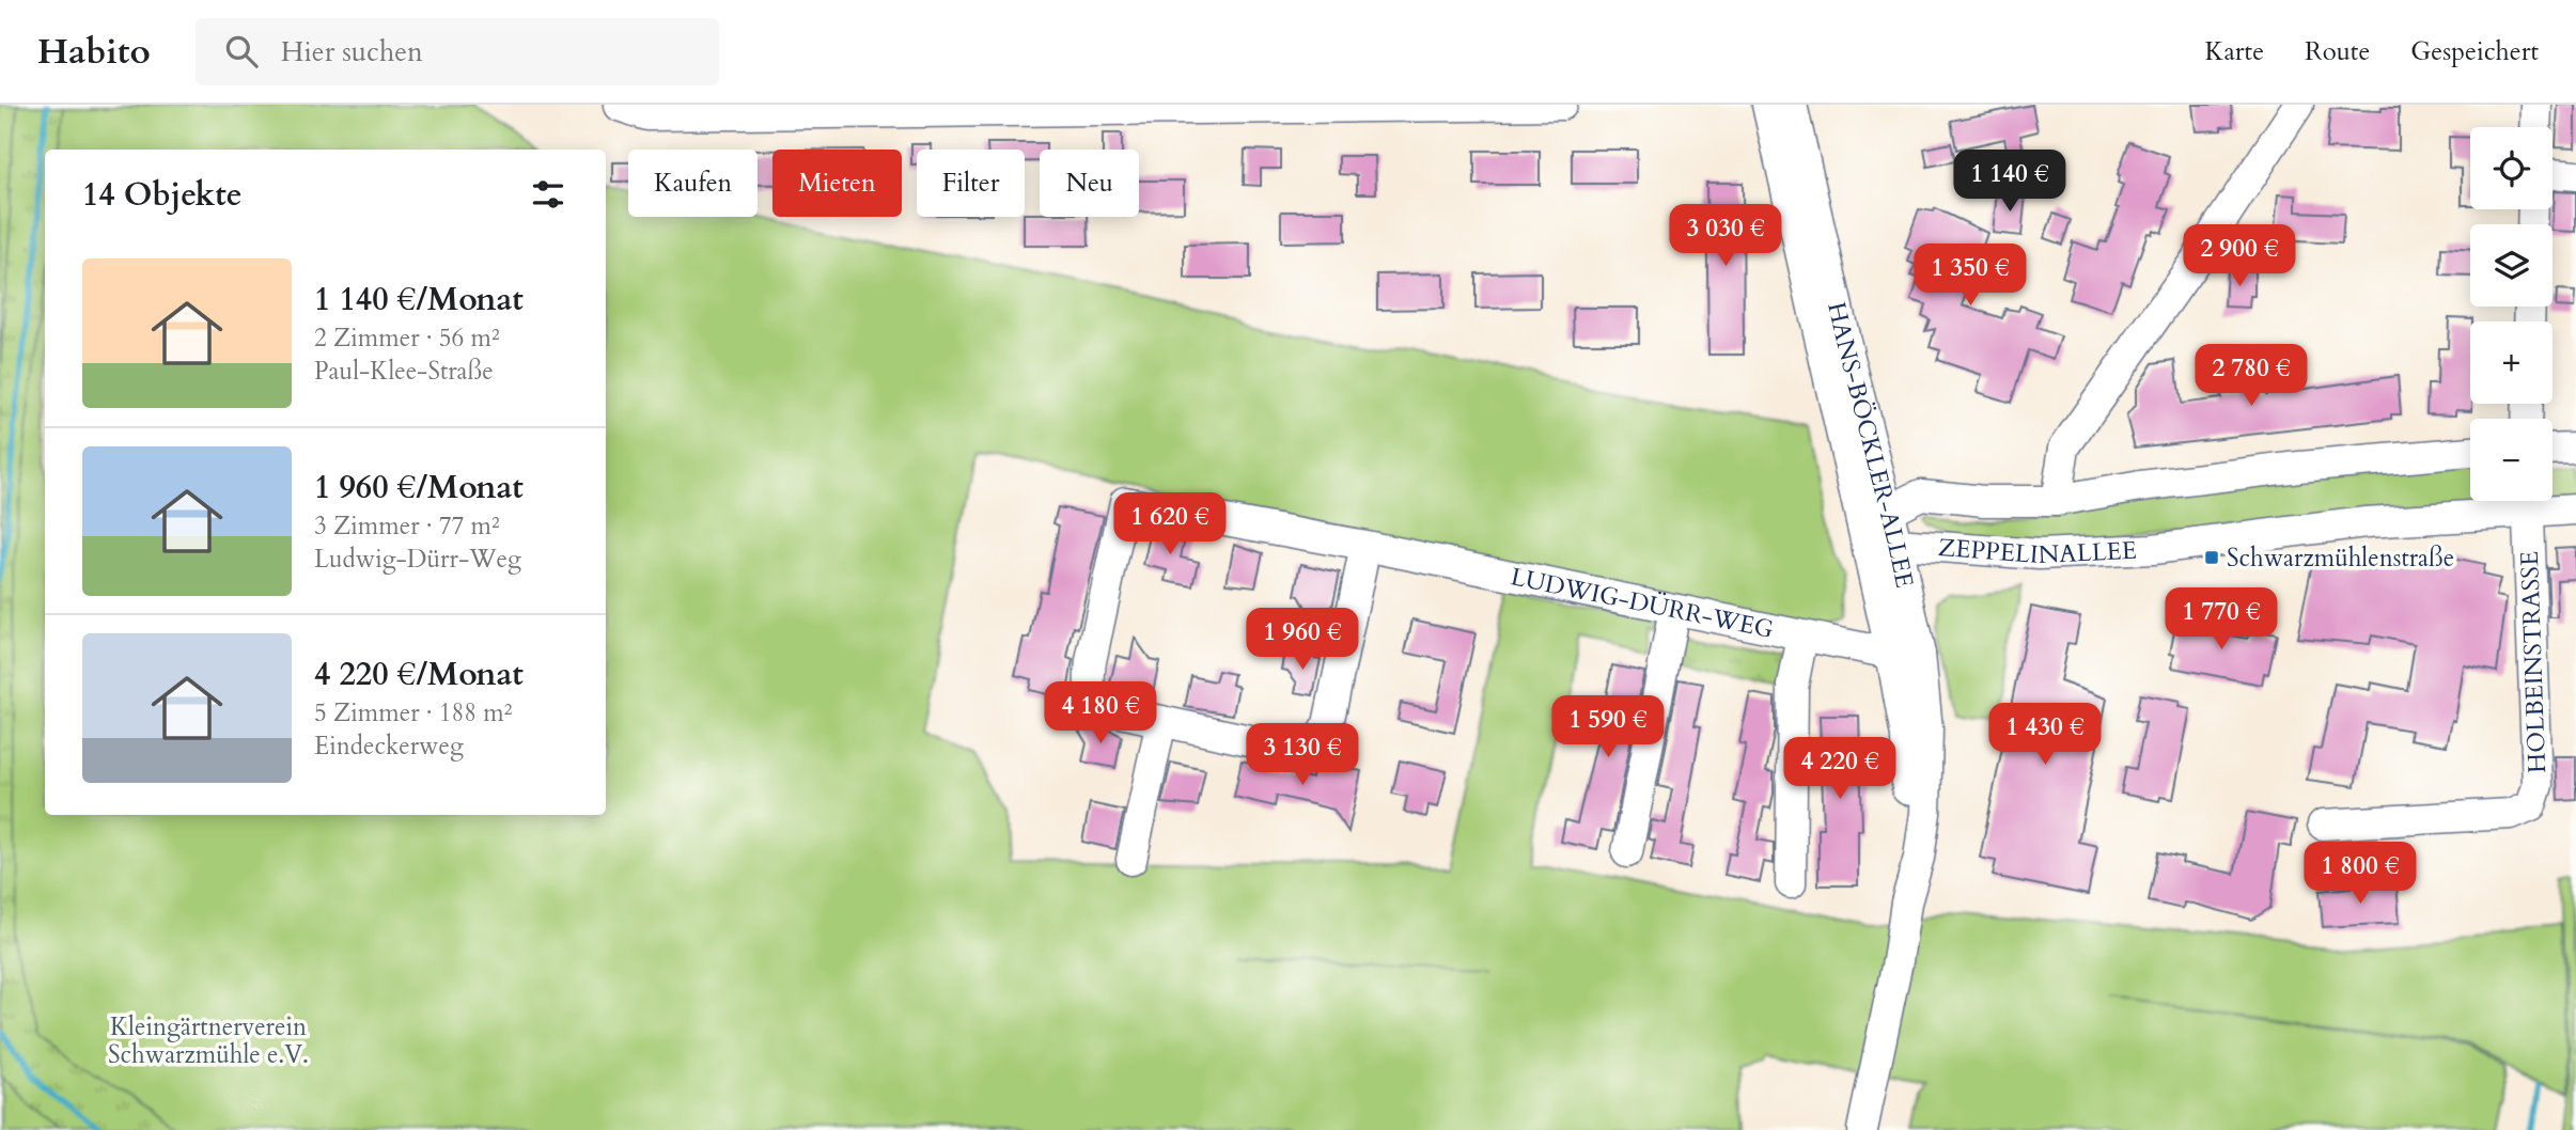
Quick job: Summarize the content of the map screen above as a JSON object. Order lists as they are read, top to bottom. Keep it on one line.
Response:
{"streets":{"street":["HANS-BÖCKLER-ALLEE","ZEPPELINALLEE","LUDWIG-DÜRR-WEG","HOLBEINSTRASSE"]},"crossings":[["HANS-BÖCKLER-ALLEE","ZEPPELINALLEE"],["HANS-BÖCKLER-ALLEE","LUDWIG-DÜRR-WEG"]],"parks":["Kleingärtnerverein Schwarzmühle e.V."],"places":{"transit":["Schwarzmühlenstraße"]},"page":{"header":"Habito","search":"Hier suchen","nav":["Karte","Route","Gespeichert"],"map_buttons":["+","−"],"price":["1 140 €","3 030 €","2 900 €","1 350 €","2 780 €","1 620 €","1 770 €","1 960 €","4 180 €","1 590 €","1 430 €","3 130 €","4 220 €","1 800 €"],"chip":["Kaufen","Mieten","Filter","Neu"],"heading":"14 Objekte","list":[{"name":"1 140 €/Monat","note":"2 Zimmer · 56 m² · Paul-Klee-Straße"},{"name":"1 960 €/Monat","note":"3 Zimmer · 77 m² · Ludwig-Dürr-Weg"},{"name":"4 220 €/Monat","note":"5 Zimmer · 188 m² · Eindeckerweg"}]}}
